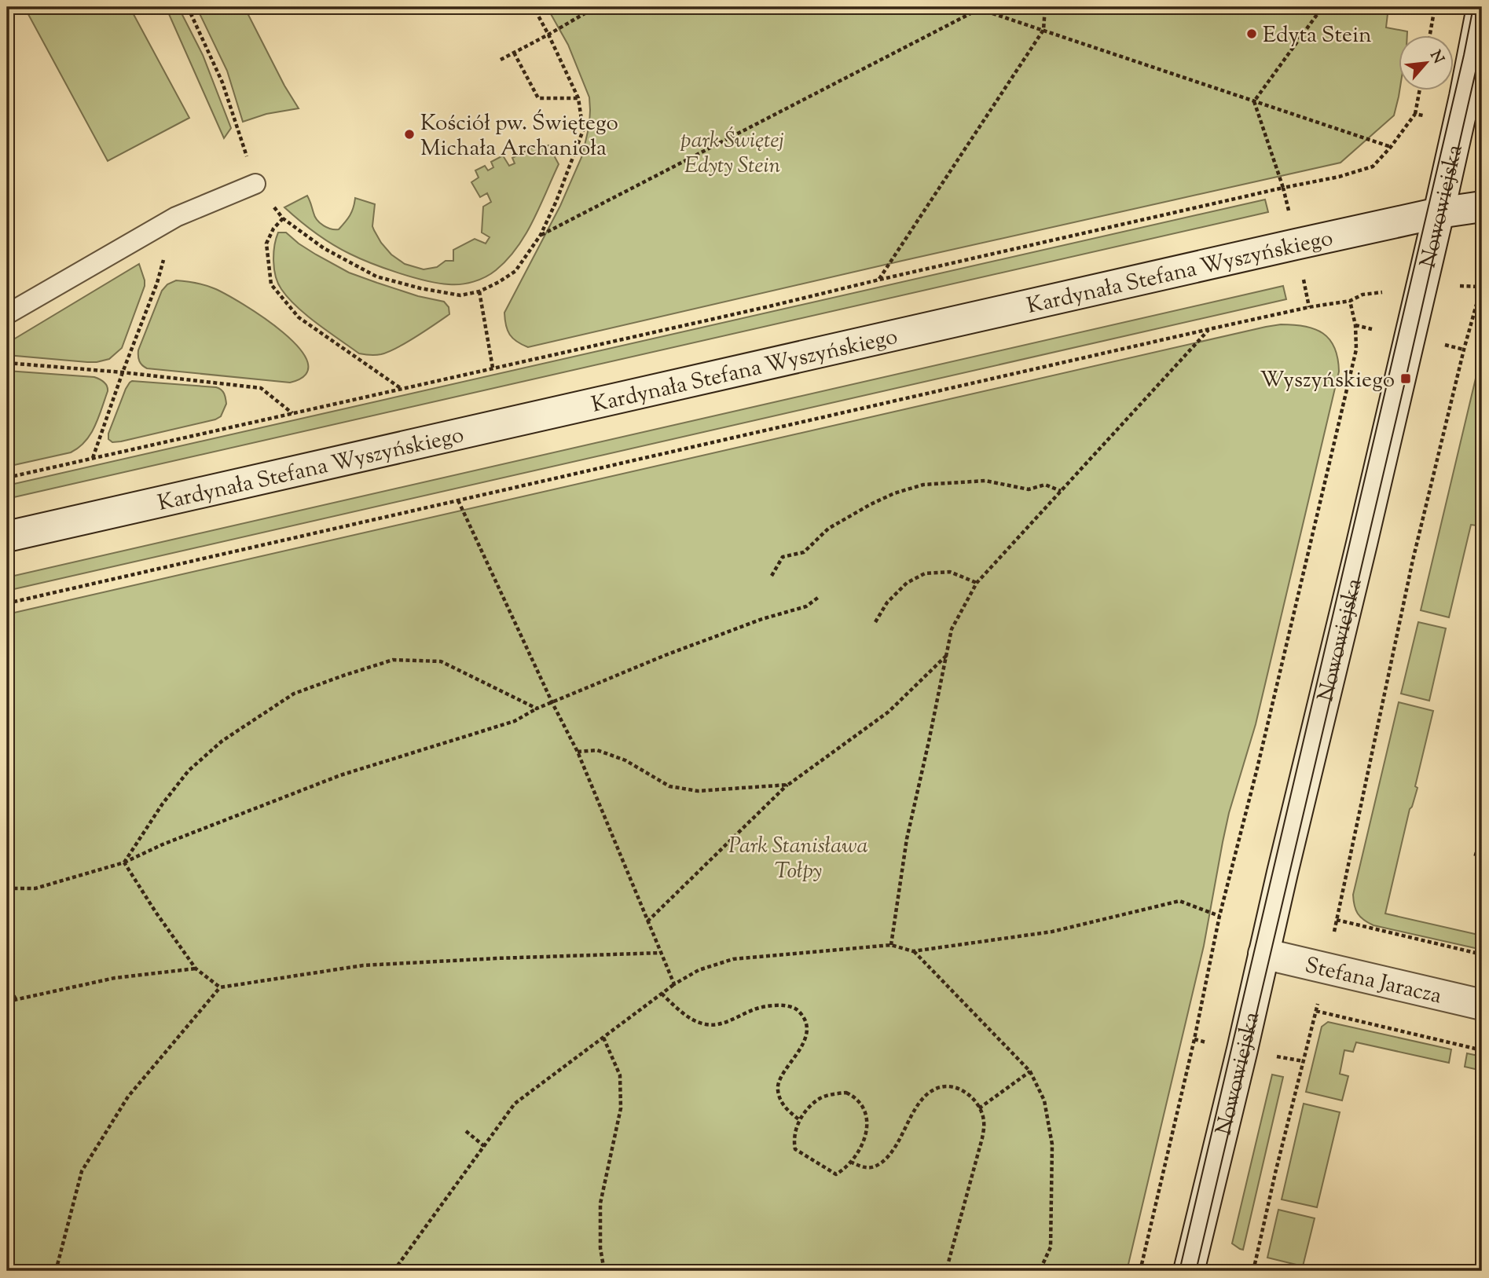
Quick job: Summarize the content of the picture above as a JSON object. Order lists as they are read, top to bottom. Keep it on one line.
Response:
{"streets":{"street":["Nowowiejska","Kardynała Stefana Wyszyńskiego","Stefana Jaracza"]},"crossings":[["Nowowiejska","Kardynała Stefana Wyszyńskiego"],["Nowowiejska","Stefana Jaracza"]],"parks":["park Świętej Edyty Stein","Park Stanisława Tołpy"],"places":{"other":["Edyta Stein","Kościół pw. Świętego Michała Archanioła"],"transit":["Wyszyńskiego"]},"north":"top right"}
